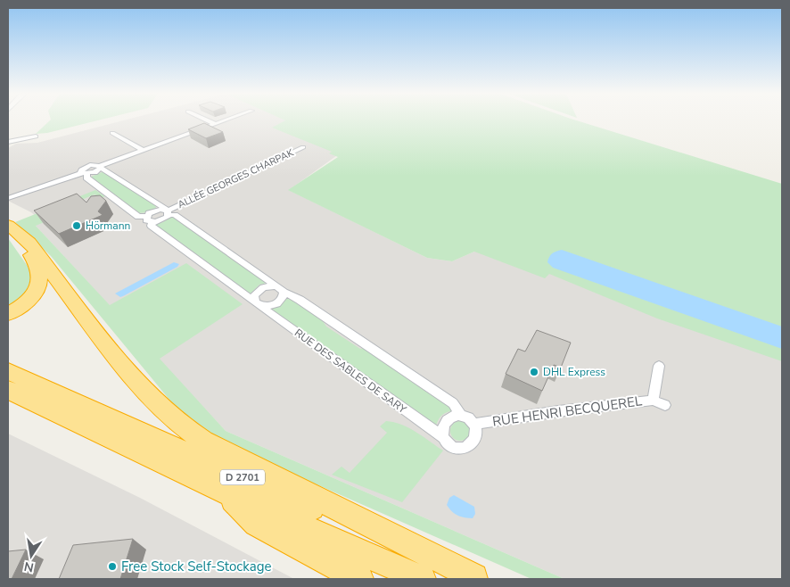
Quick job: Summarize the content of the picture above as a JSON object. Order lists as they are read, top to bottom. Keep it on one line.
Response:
{"streets":{"highway":["D 2701"],"street":["ALLÉE GEORGES CHARPAK","RUE DES SABLES DE SARY","RUE HENRI BECQUEREL"]},"crossings":[["RUE DES SABLES DE SARY","RUE HENRI BECQUEREL"]],"places":["Hörmann","DHL Express","Free Stock Self-Stockage"],"north":"bottom"}
